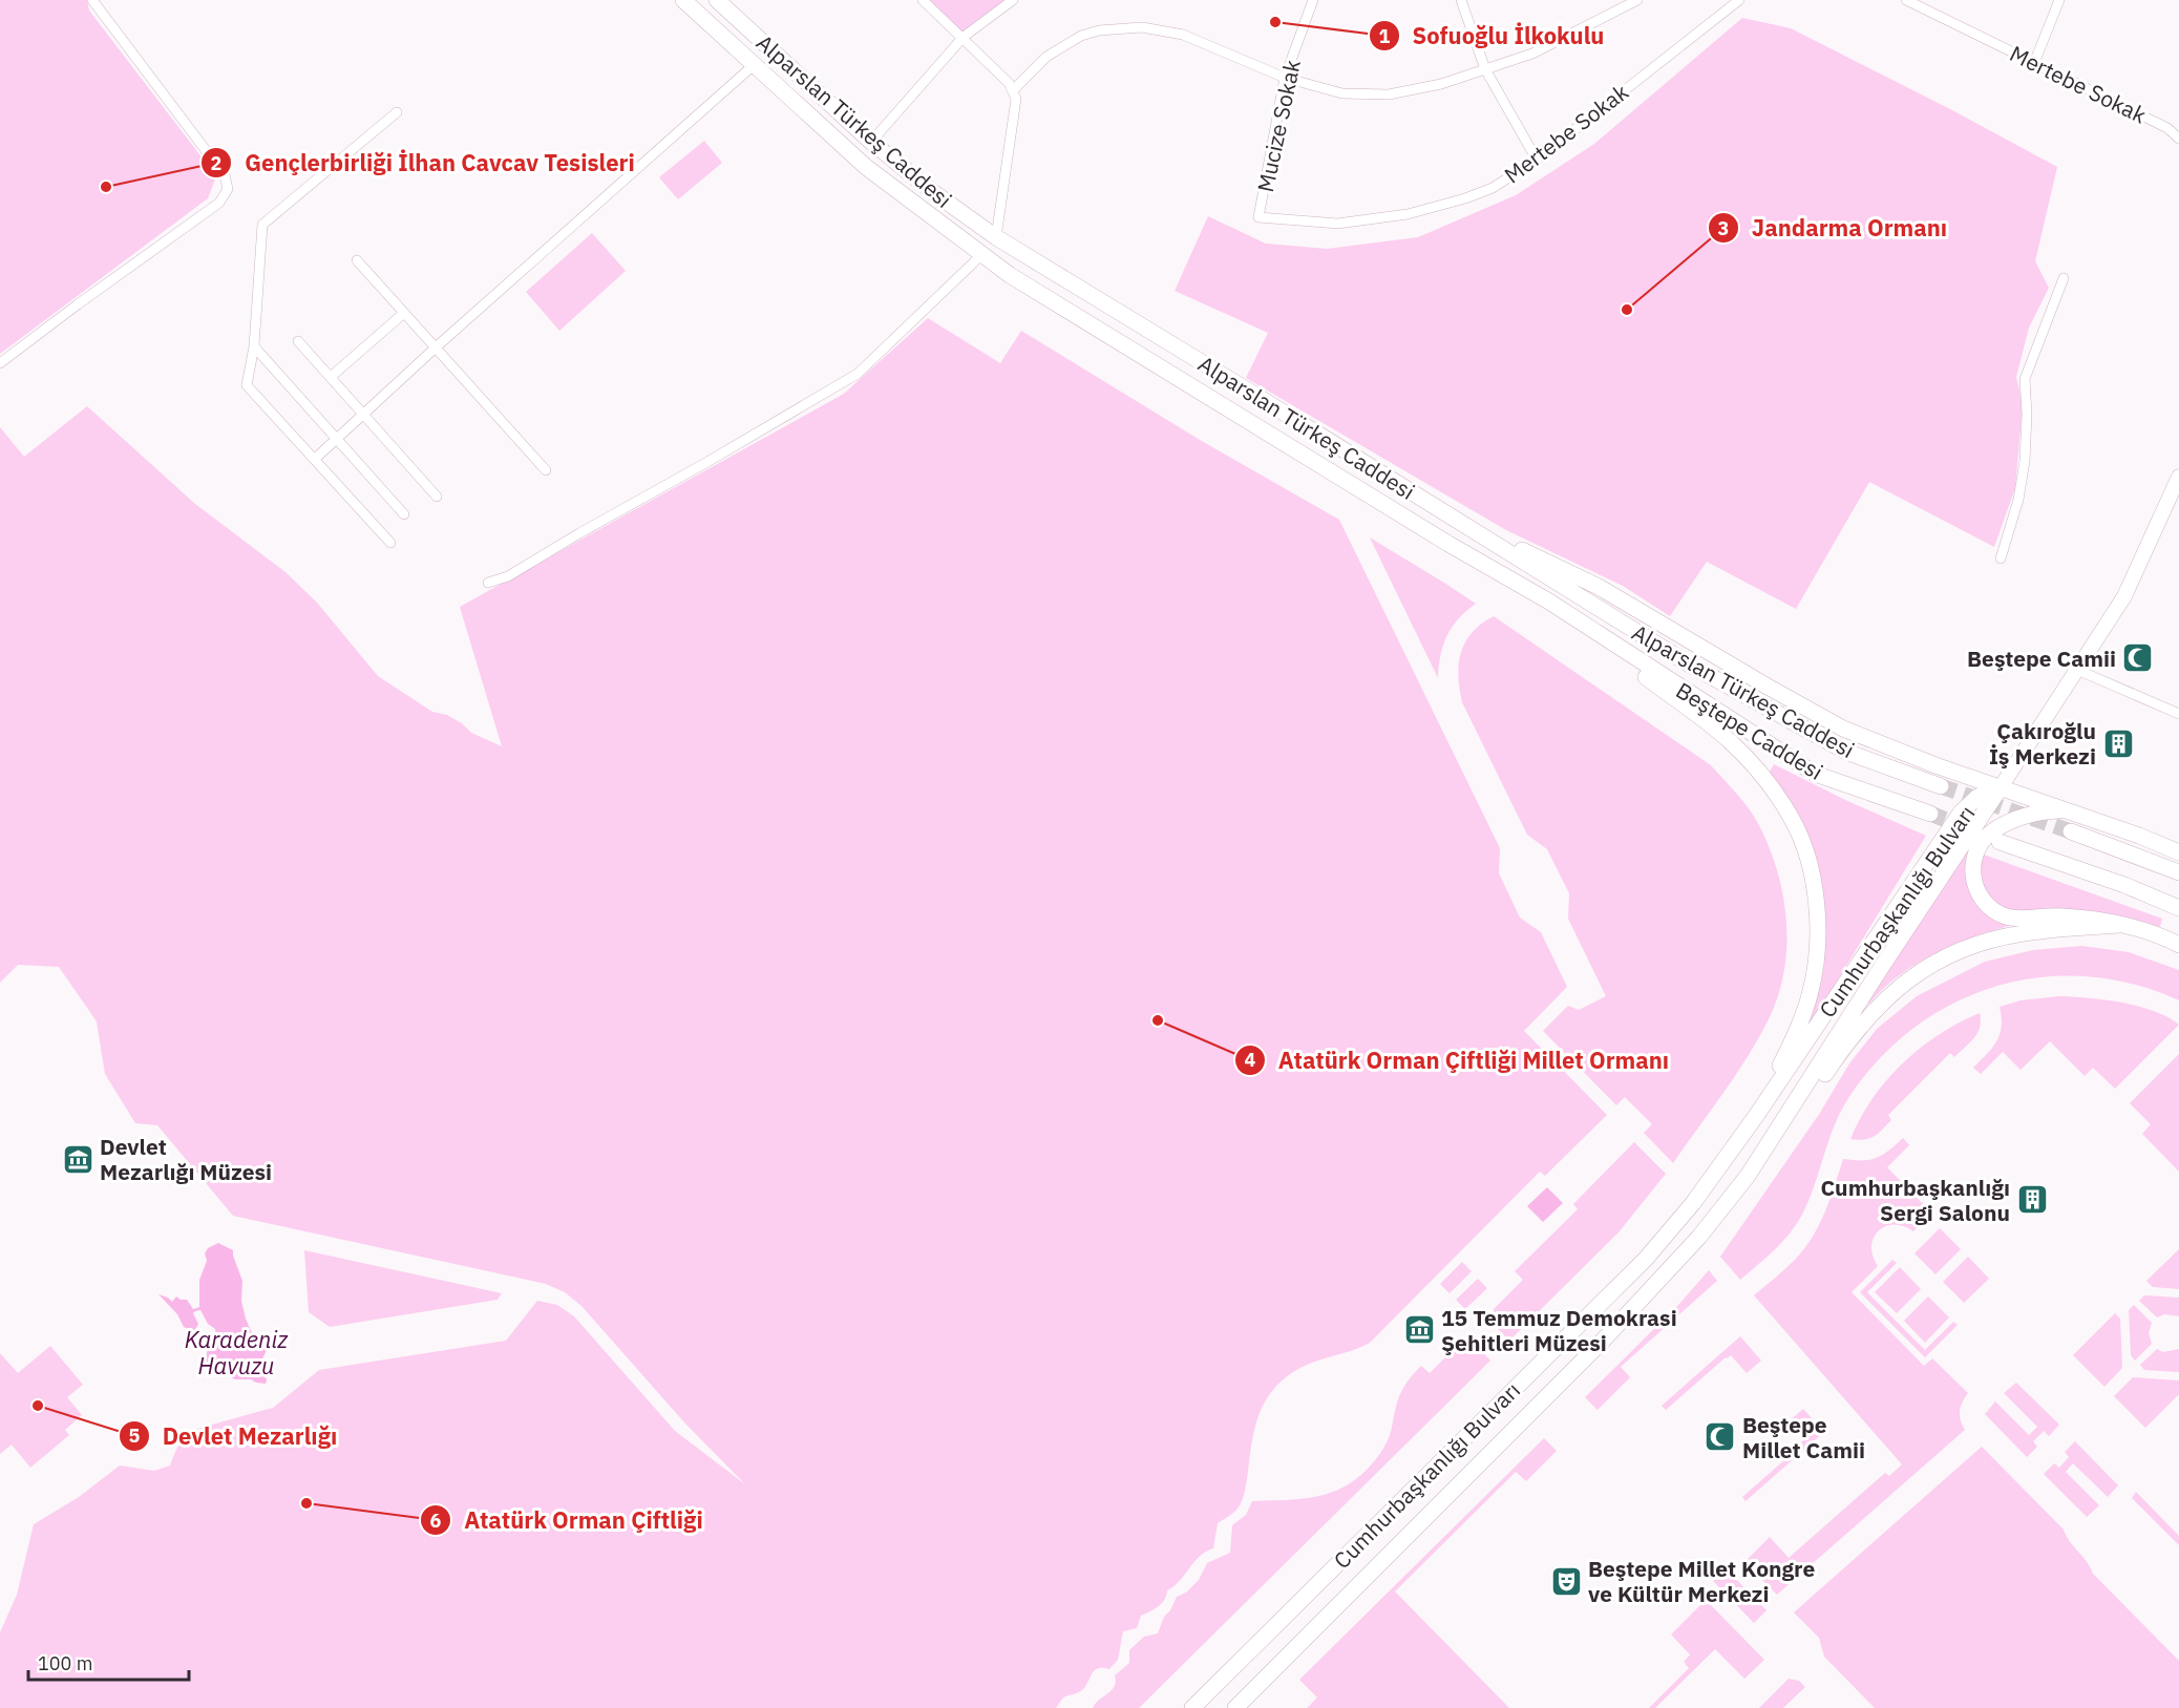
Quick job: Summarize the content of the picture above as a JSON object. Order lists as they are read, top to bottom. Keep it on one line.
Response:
{"streets":{"main road":["Alparslan Türkeş Caddesi","Beştepe Caddesi","Cumhurbaşkanlığı Bulvarı"],"street":["Mertebe Sokak","Mucize Sokak"]},"crossings":[["Mertebe Sokak","Mucize Sokak"],["Alparslan Türkeş Caddesi","Beştepe Caddesi"]],"water":["Karadeniz Havuzu"],"places":{"other":["Sofuoğlu İlkokulu","Gençlerbirliği İlhan Cavcav Tesisleri","Jandarma Ormanı","Atatürk Orman Çiftliği Millet Ormanı","Devlet Mezarlığı","Atatürk Orman Çiftliği"],"mosque":["Beştepe Camii","Beştepe Millet Camii"],"building":["Çakıroğlu İş Merkezi","Cumhurbaşkanlığı Sergi Salonu"],"museum":["Devlet Mezarlığı Müzesi","15 Temmuz Demokrasi Şehitleri Müzesi"],"theatre":["Beştepe Millet Kongre ve Kültür Merkezi"]},"scale_bar":"100 m"}
